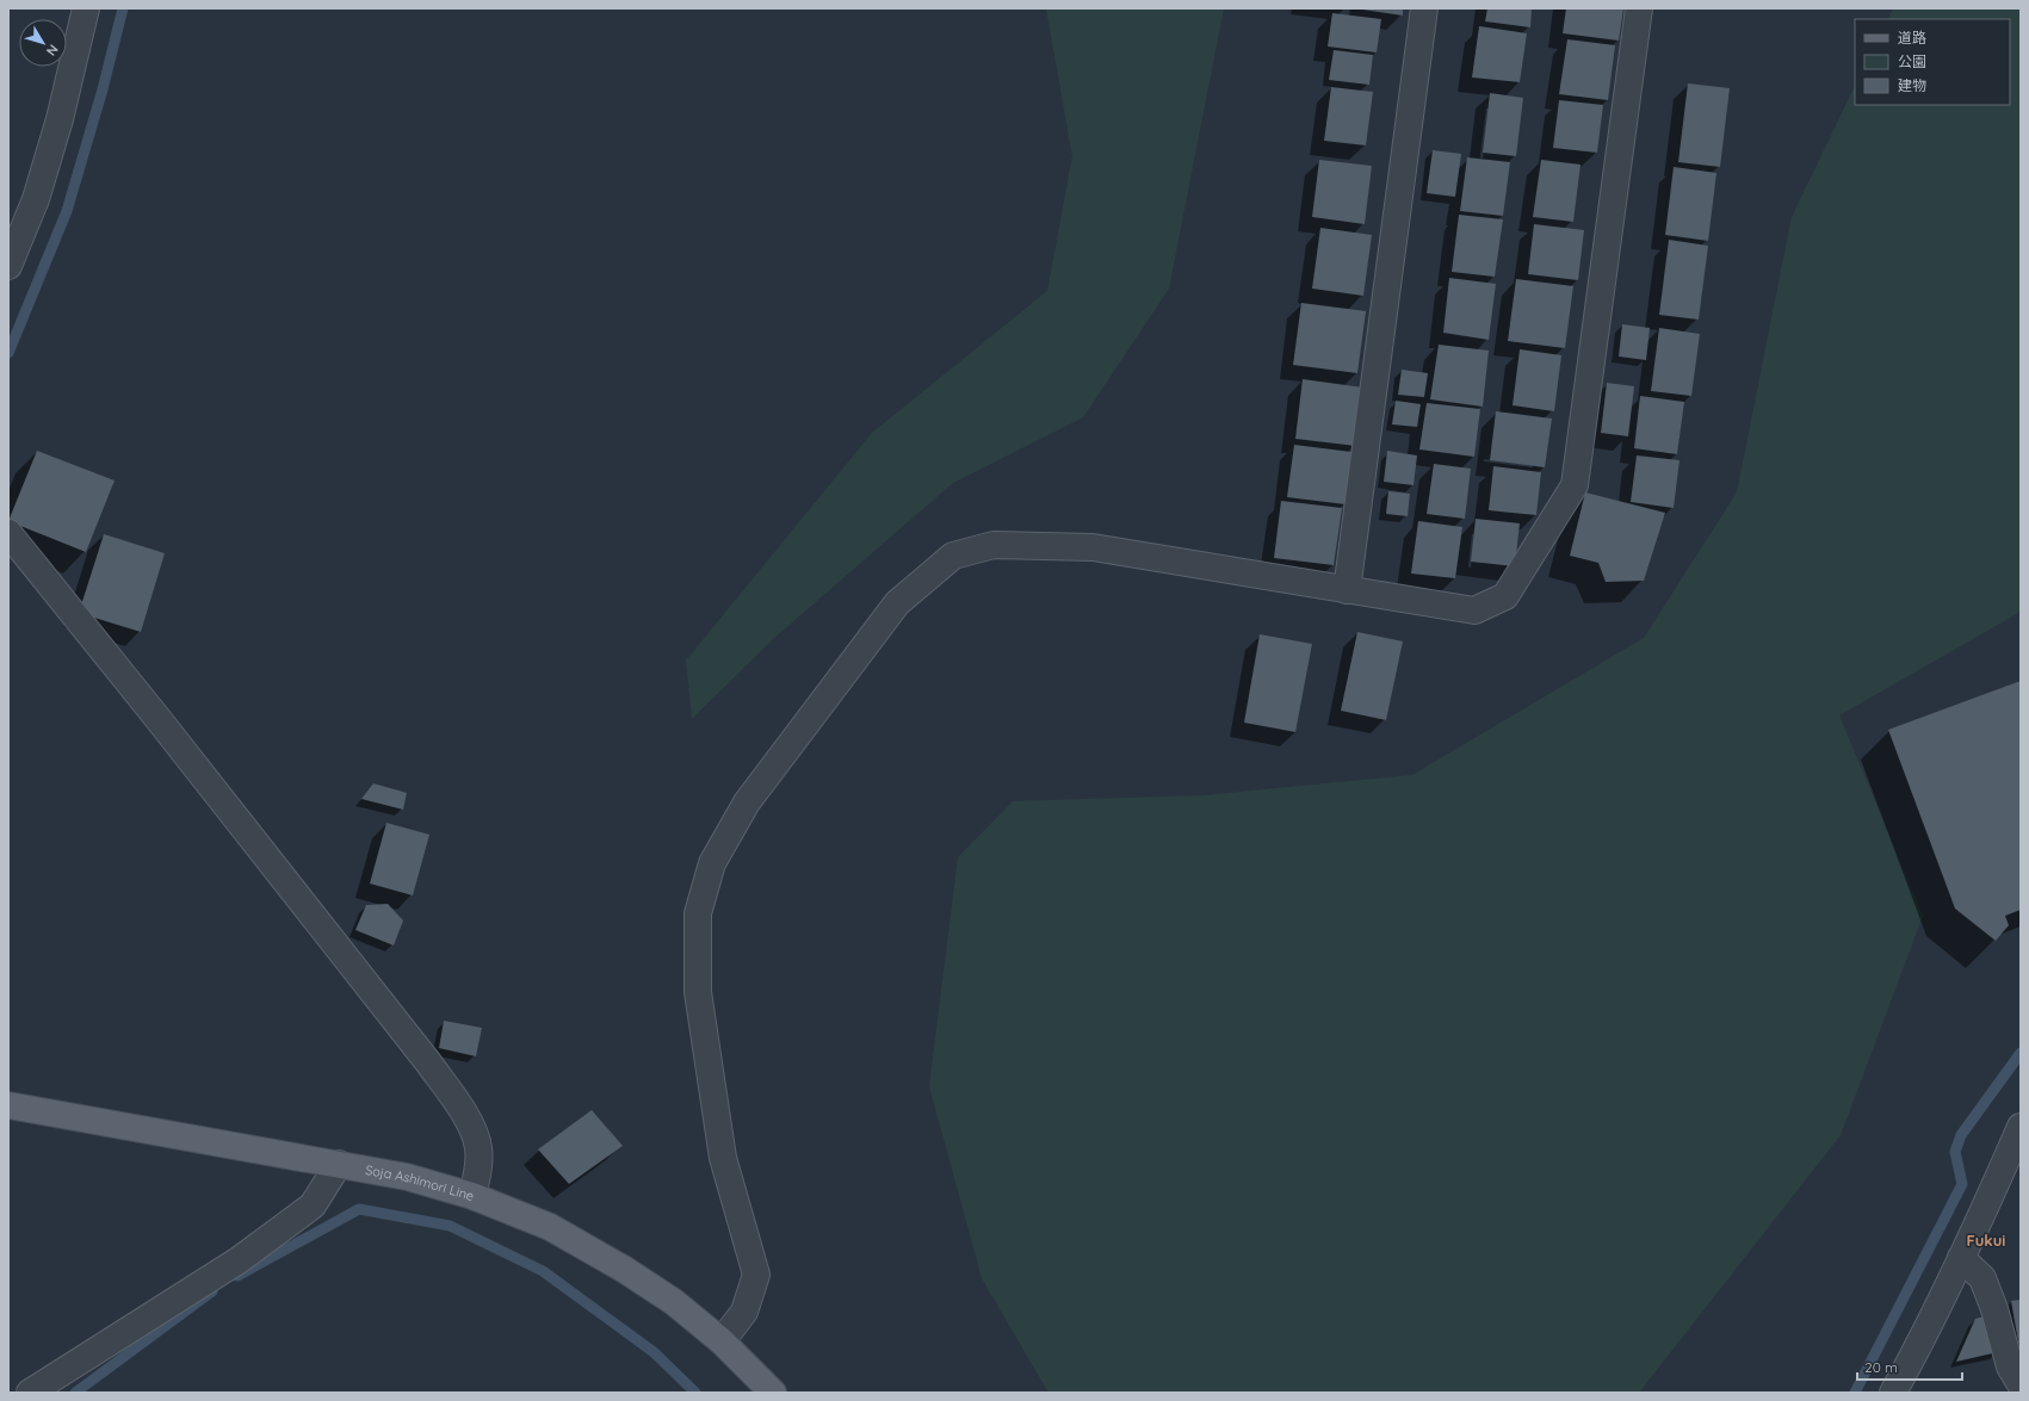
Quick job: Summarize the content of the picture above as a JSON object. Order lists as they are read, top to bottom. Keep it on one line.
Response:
{"streets":{"main road":["Soja Ashimori Line"]},"districts":["Fukui"],"legend":["道路","公園","建物"],"scale_bar":"20 m","north":"bottom right"}
